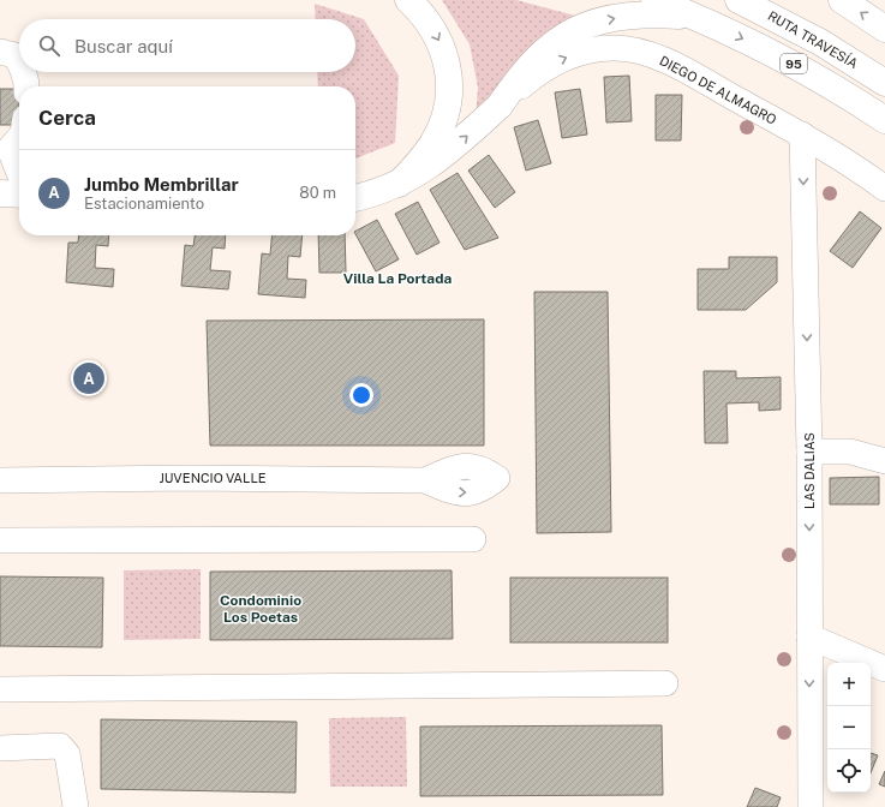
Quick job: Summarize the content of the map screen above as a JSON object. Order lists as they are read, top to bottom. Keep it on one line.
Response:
{"streets":{"main road":["RUTA TRAVESÍA","95","DIEGO DE ALMAGRO"],"street":["LAS DALIAS","JUVENCIO VALLE"]},"crossings":[["DIEGO DE ALMAGRO","LAS DALIAS"]],"one_way":["DIEGO DE ALMAGRO","LAS DALIAS"],"districts":["Villa La Portada","Condominio Los Poetas"],"page":{"search":"Buscar aquí","heading":"Cerca","list":[{"mark":"A","name":"Jumbo Membrillar","note":"Estacionamiento","value":"80 m"}],"pins":"A","map_buttons":["+","−"]}}
